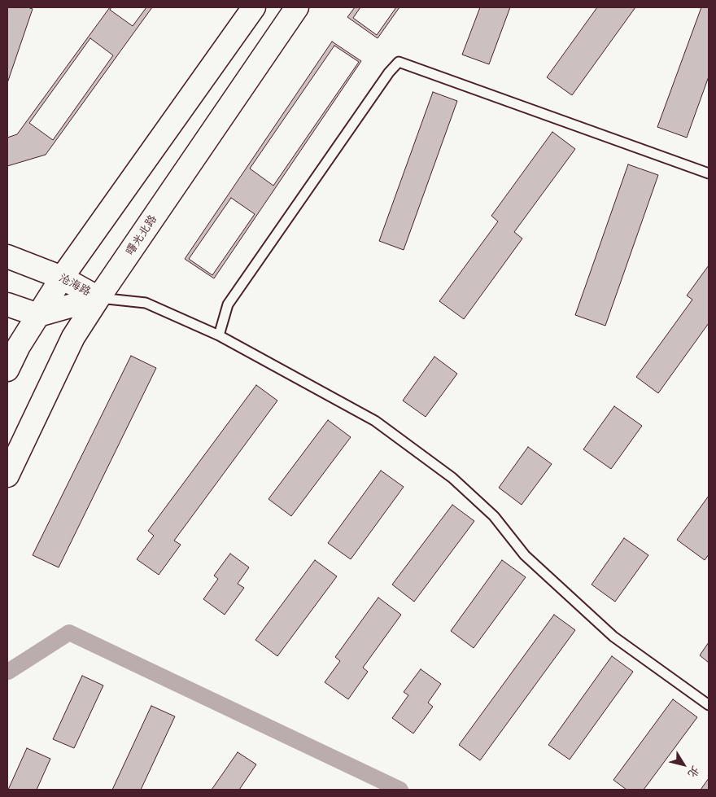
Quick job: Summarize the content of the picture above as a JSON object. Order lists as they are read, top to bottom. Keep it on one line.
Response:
{"streets":{"main road":["曙光北路","沧海路"]},"crossings":[["曙光北路","沧海路"]],"north":"bottom right"}
